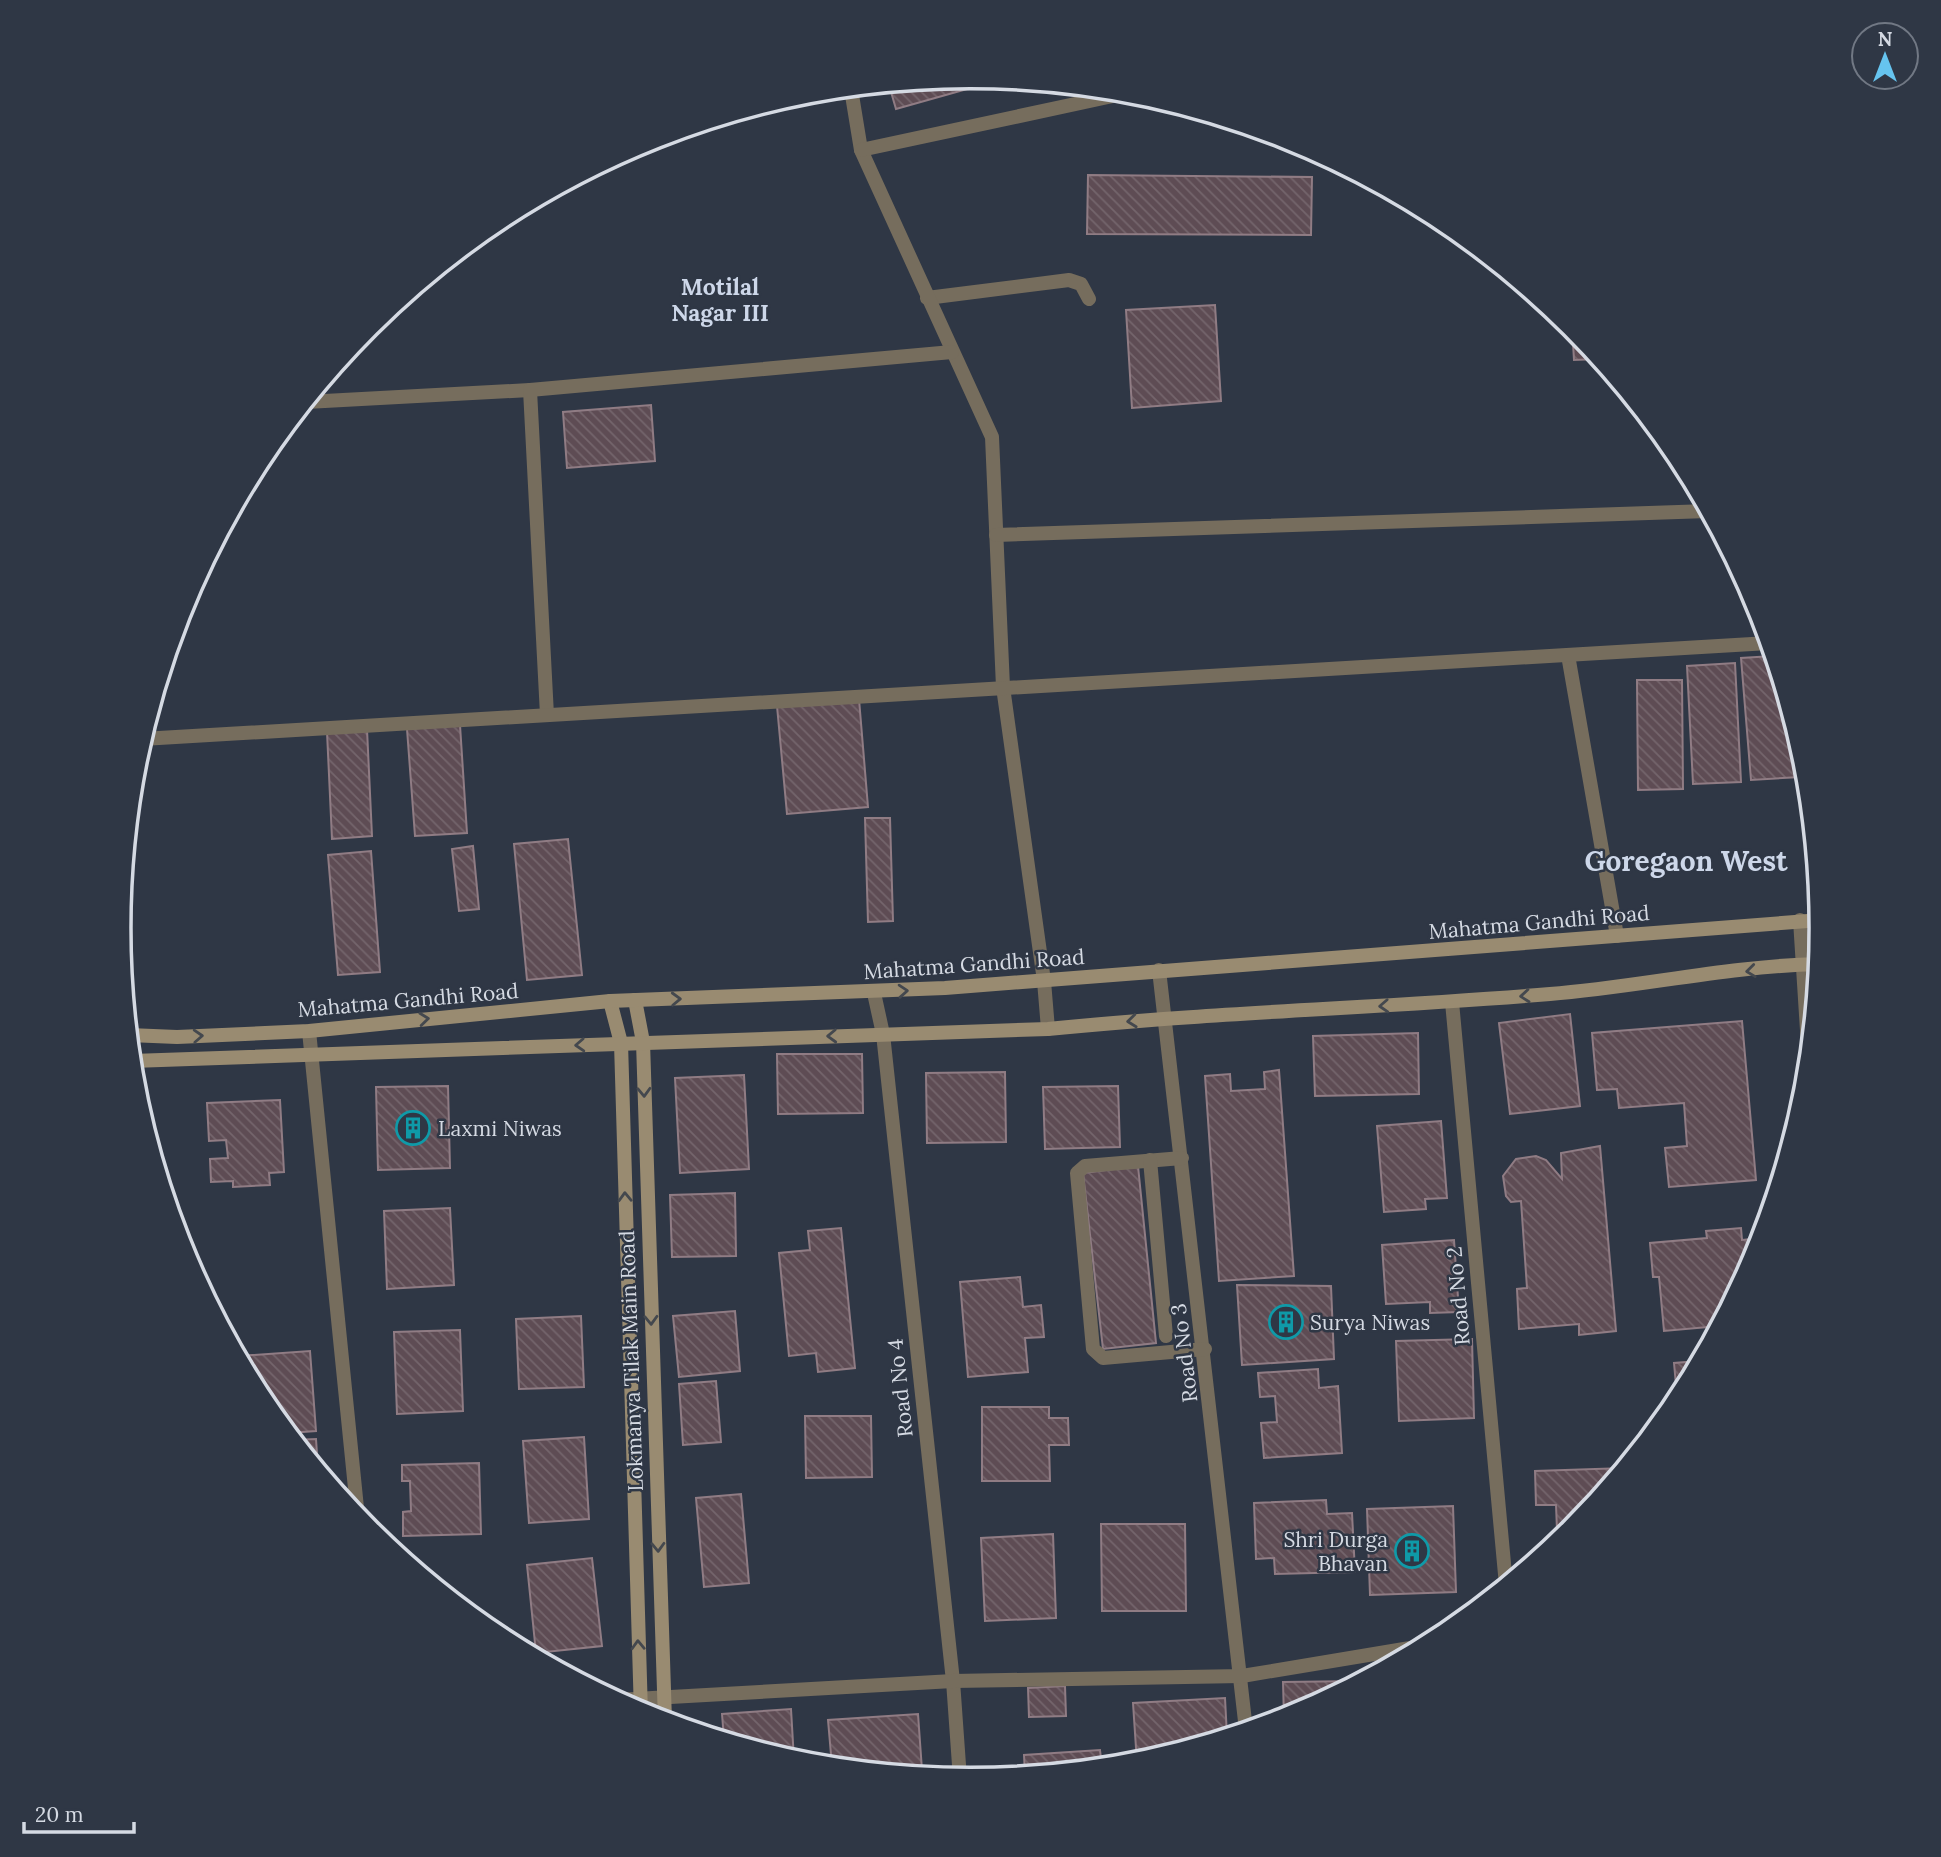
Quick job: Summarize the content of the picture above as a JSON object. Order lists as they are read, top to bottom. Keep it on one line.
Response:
{"streets":{"main road":["Mahatma Gandhi Road","Lokmanya Tilak Main Road"],"street":["Road No 2","Road No 3","Road No 4"]},"crossings":[["Mahatma Gandhi Road","Road No 3"],["Mahatma Gandhi Road","Lokmanya Tilak Main Road"],["Mahatma Gandhi Road","Road No 4"]],"districts":["Motilal Nagar III","Goregaon West"],"places":{"building":["Laxmi Niwas","Surya Niwas","Shri Durga Bhavan"]},"scale_bar":"20 m","north":"top"}
